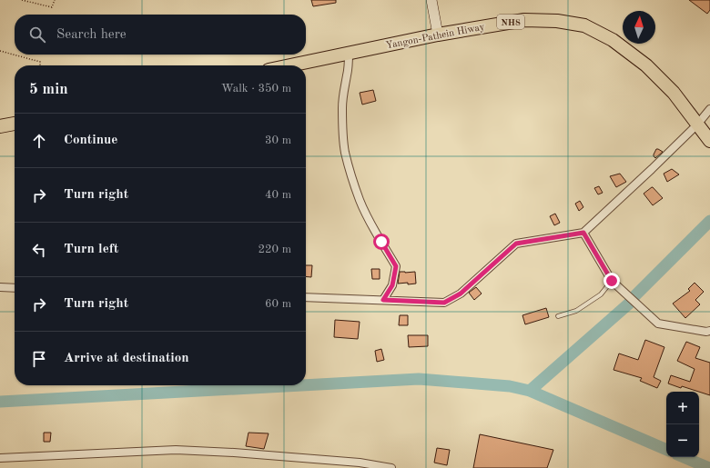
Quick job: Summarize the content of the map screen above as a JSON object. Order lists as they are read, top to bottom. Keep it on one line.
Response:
{"streets":{"highway":["NH8","Yangon-Pathein Hiway"]},"north":"top","page":{"search":"Search here","heading":["5 min","Walk · 350 m"],"list":[["Continue","30 m"],["Turn right","40 m"],["Turn left","220 m"],["Turn right","60 m"],"Arrive at destination"],"map_buttons":["+","−"]}}
